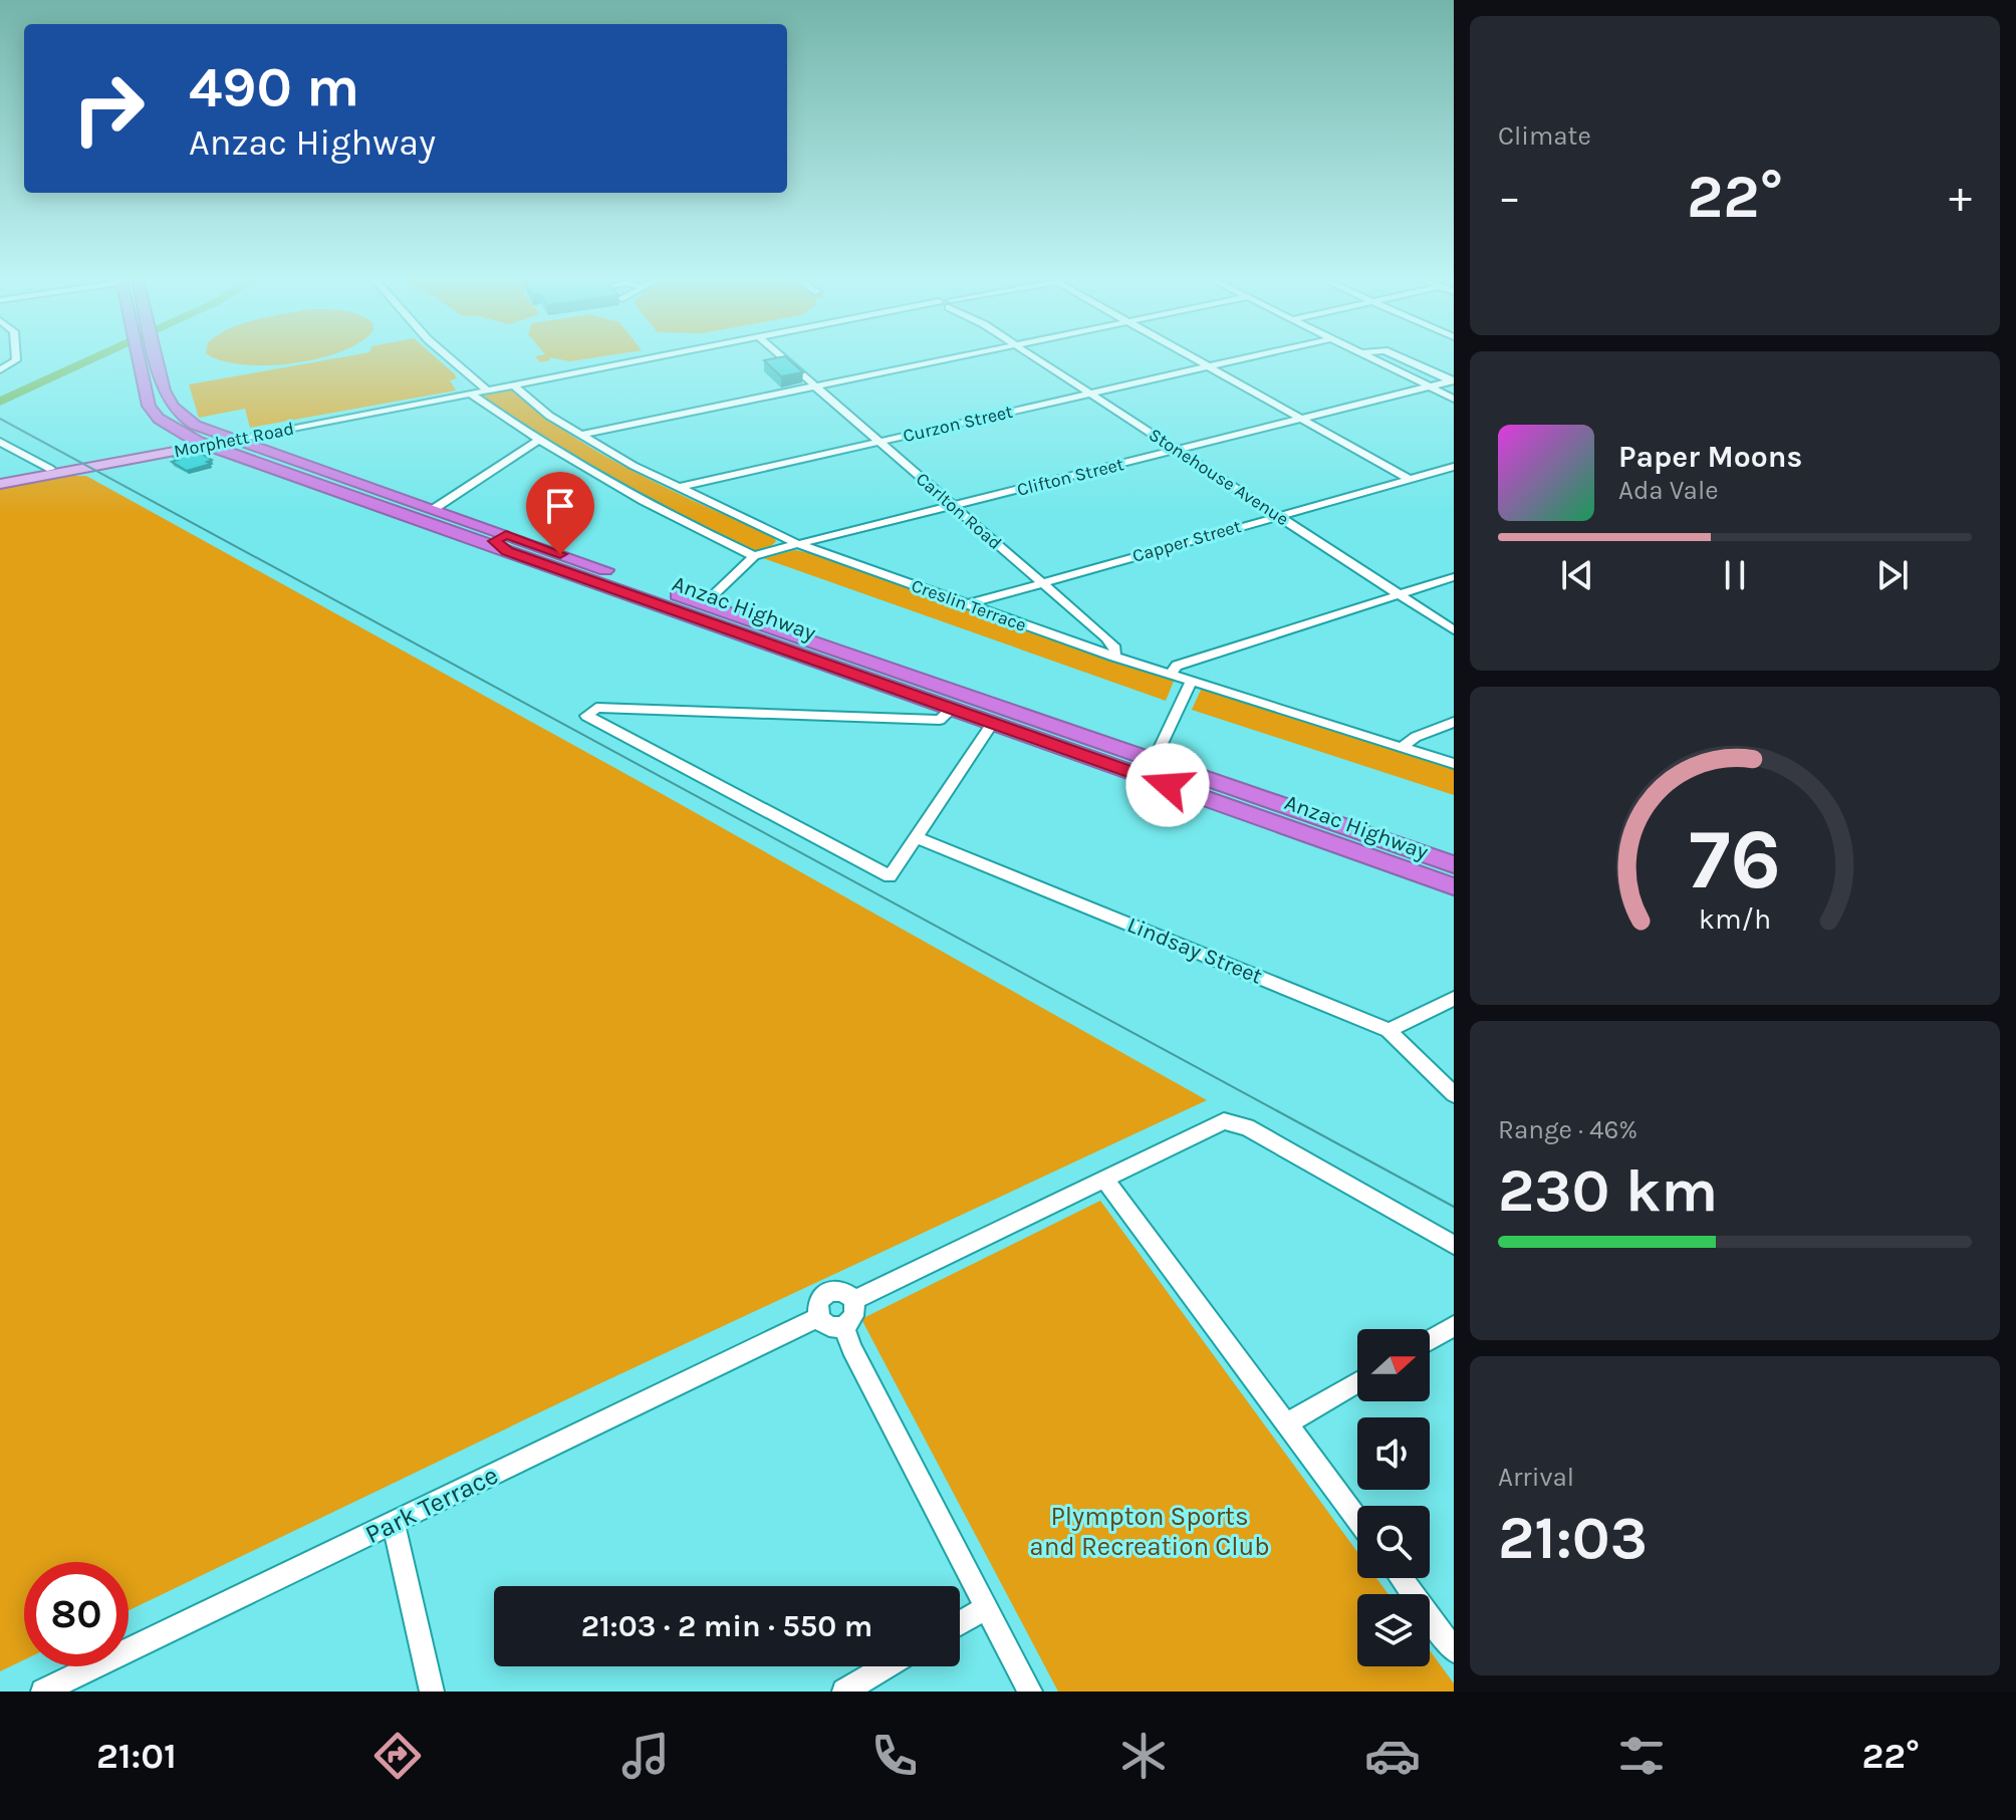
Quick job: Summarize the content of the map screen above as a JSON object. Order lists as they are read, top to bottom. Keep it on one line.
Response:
{"streets":{"highway":["Anzac Highway"],"main road":["Morphett Road"],"street":["Curzon Street","Clifton Street","Stonehouse Avenue","Carlton Road","Capper Street","Creslin Terrace","Lindsay Street","Park Terrace"]},"crossings":[["Curzon Street","Stonehouse Avenue"],["Curzon Street","Carlton Road"],["Curzon Street","Creslin Terrace"],["Morphett Road","Creslin Terrace"],["Morphett Road","Anzac Highway"],["Clifton Street","Stonehouse Avenue"],["Clifton Street","Carlton Road"],["Clifton Street","Creslin Terrace"],["Clifton Street","Anzac Highway"],["Stonehouse Avenue","Capper Street"],["Carlton Road","Capper Street"],["Carlton Road","Creslin Terrace"],["Capper Street","Creslin Terrace"]],"parks":["Plympton Sports and Recreation Club"],"north":"right","page":{"tile":["Climate",["Range · 46%","230 km"],["Arrival","21:03"]],"turn":["490 m","Anzac Highway"],"heat":["−","22°","+"],"song":["Paper Moons","Ada Vale"],"limit":"80","trip":"21:03 · 2 min · 550 m","tabs":["21:01","22°"],"gauge":["76","km/h"]}}
